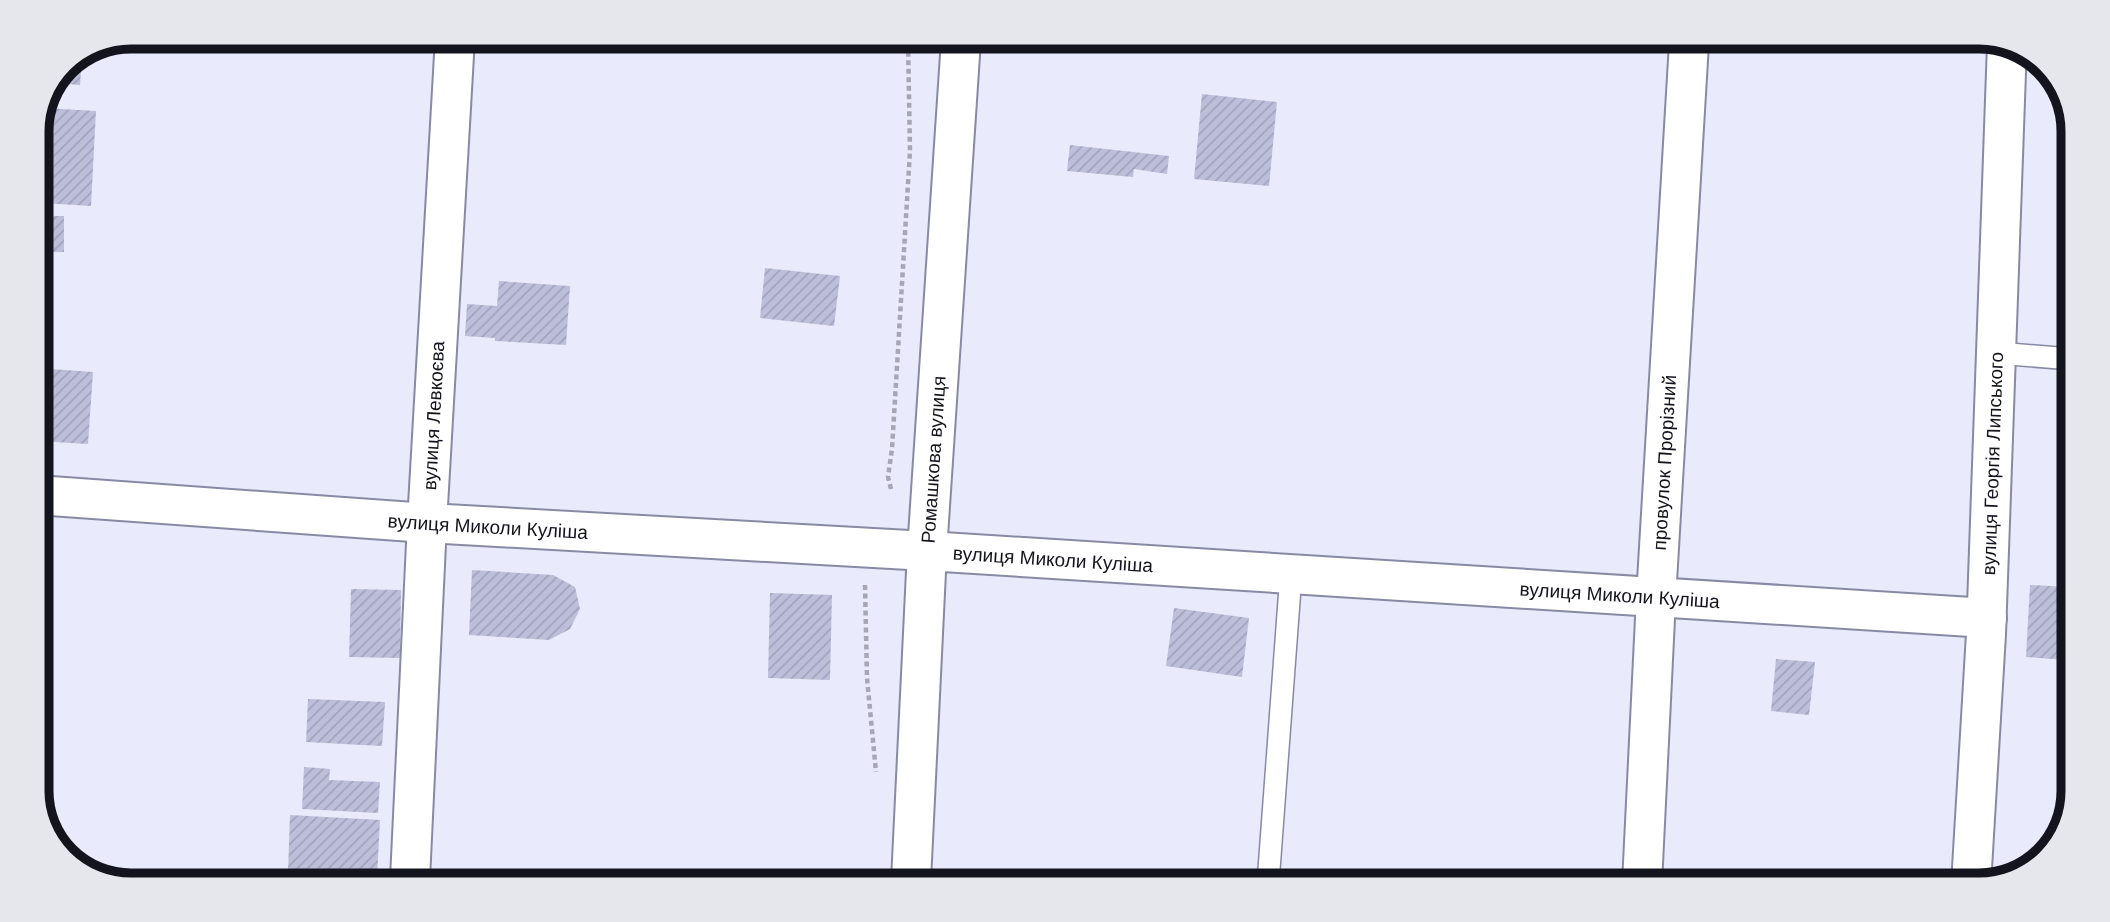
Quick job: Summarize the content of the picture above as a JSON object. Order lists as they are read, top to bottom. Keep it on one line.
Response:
{"streets":{"street":["вулиця Левкоєва","Ромашкова вулиця","провулок Прорізний","вулиця Георгія Липського","вулиця Миколи Куліша"]},"crossings":[["вулиця Левкоєва","вулиця Миколи Куліша"],["Ромашкова вулиця","вулиця Миколи Куліша"],["провулок Прорізний","вулиця Миколи Куліша"],["вулиця Георгія Липського","вулиця Миколи Куліша"]]}
